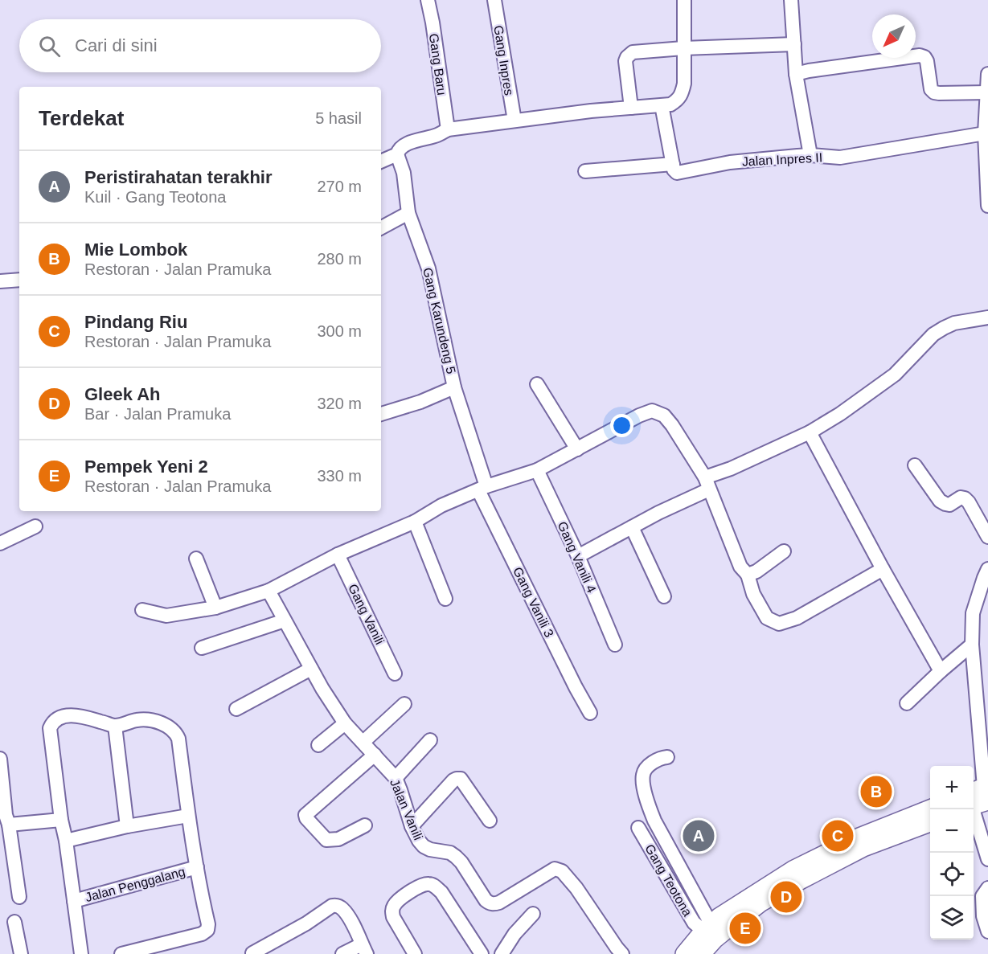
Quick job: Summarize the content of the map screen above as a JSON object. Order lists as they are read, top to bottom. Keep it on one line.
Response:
{"streets":{"street":["Gang Inpres","Gang Baru","Jalan Inpres II","Gang Karundeng 5","Gang Vanili 4","Gang Vanili 3","Gang Vanili","Jalan Vanili","Gang Teotona","Jalan Penggalang"]},"crossings":[["Gang Karundeng 5","Gang Vanili 3"]],"north":"bottom left","page":{"search":"Cari di sini","heading":["Terdekat","5 hasil"],"list":[{"mark":"A","name":"Peristirahatan terakhir","note":"Kuil · Gang Teotona","value":"270 m"},{"mark":"B","name":"Mie Lombok","note":"Restoran · Jalan Pramuka","value":"280 m"},{"mark":"C","name":"Pindang Riu","note":"Restoran · Jalan Pramuka","value":"300 m"},{"mark":"D","name":"Gleek Ah","note":"Bar · Jalan Pramuka","value":"320 m"},{"mark":"E","name":"Pempek Yeni 2","note":"Restoran · Jalan Pramuka","value":"330 m"}],"map_buttons":["+","−"],"pins":["B","A","C","D","E"]}}
